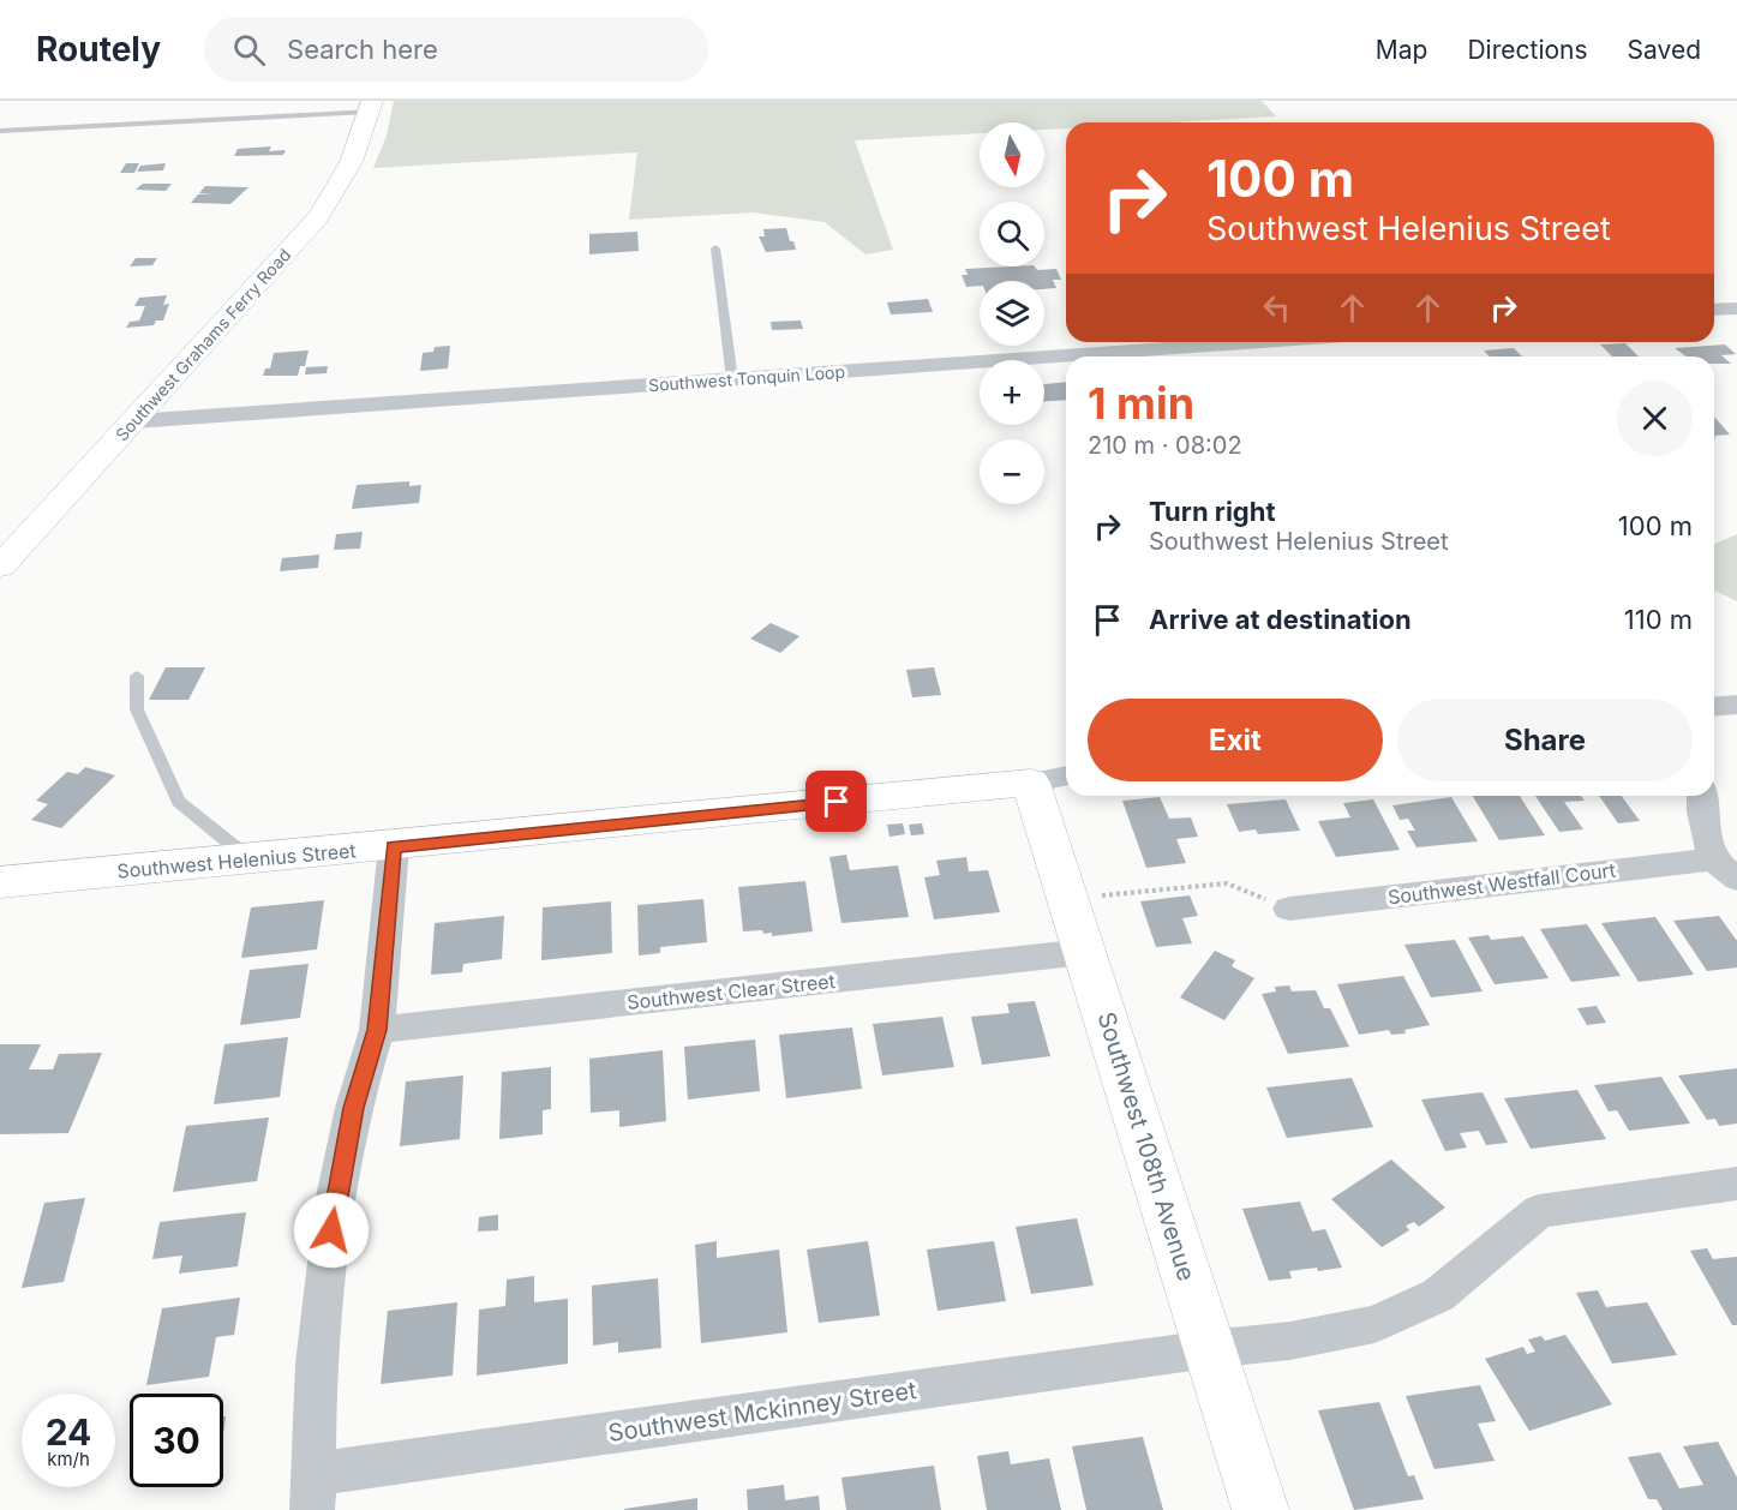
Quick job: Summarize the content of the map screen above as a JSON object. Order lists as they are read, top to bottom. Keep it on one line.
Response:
{"streets":{"street":["Southwest Grahams Ferry Road","Southwest Tonquin Loop","Southwest Helenius Street","Southwest Westfall Court","Southwest Clear Street","Southwest 108th Avenue","Southwest Mckinney Street"]},"crossings":[["Southwest Grahams Ferry Road","Southwest Tonquin Loop"],["Southwest Helenius Street","Southwest 108th Avenue"],["Southwest Clear Street","Southwest 108th Avenue"],["Southwest 108th Avenue","Southwest Mckinney Street"]],"north":"bottom","page":{"header":"Routely","search":"Search here","nav":["Map","Directions","Saved"],"map_buttons":["+","−"],"turn":["100 m","Southwest Helenius Street"],"heading":["1 min","210 m · 08:02"],"list":[{"name":"Turn right","note":"Southwest Helenius Street","value":"100 m"},{"name":"Arrive at destination","value":"110 m"}],"buttons":["Exit","Share"],"speed":"24 km/h","limit":"30"}}
